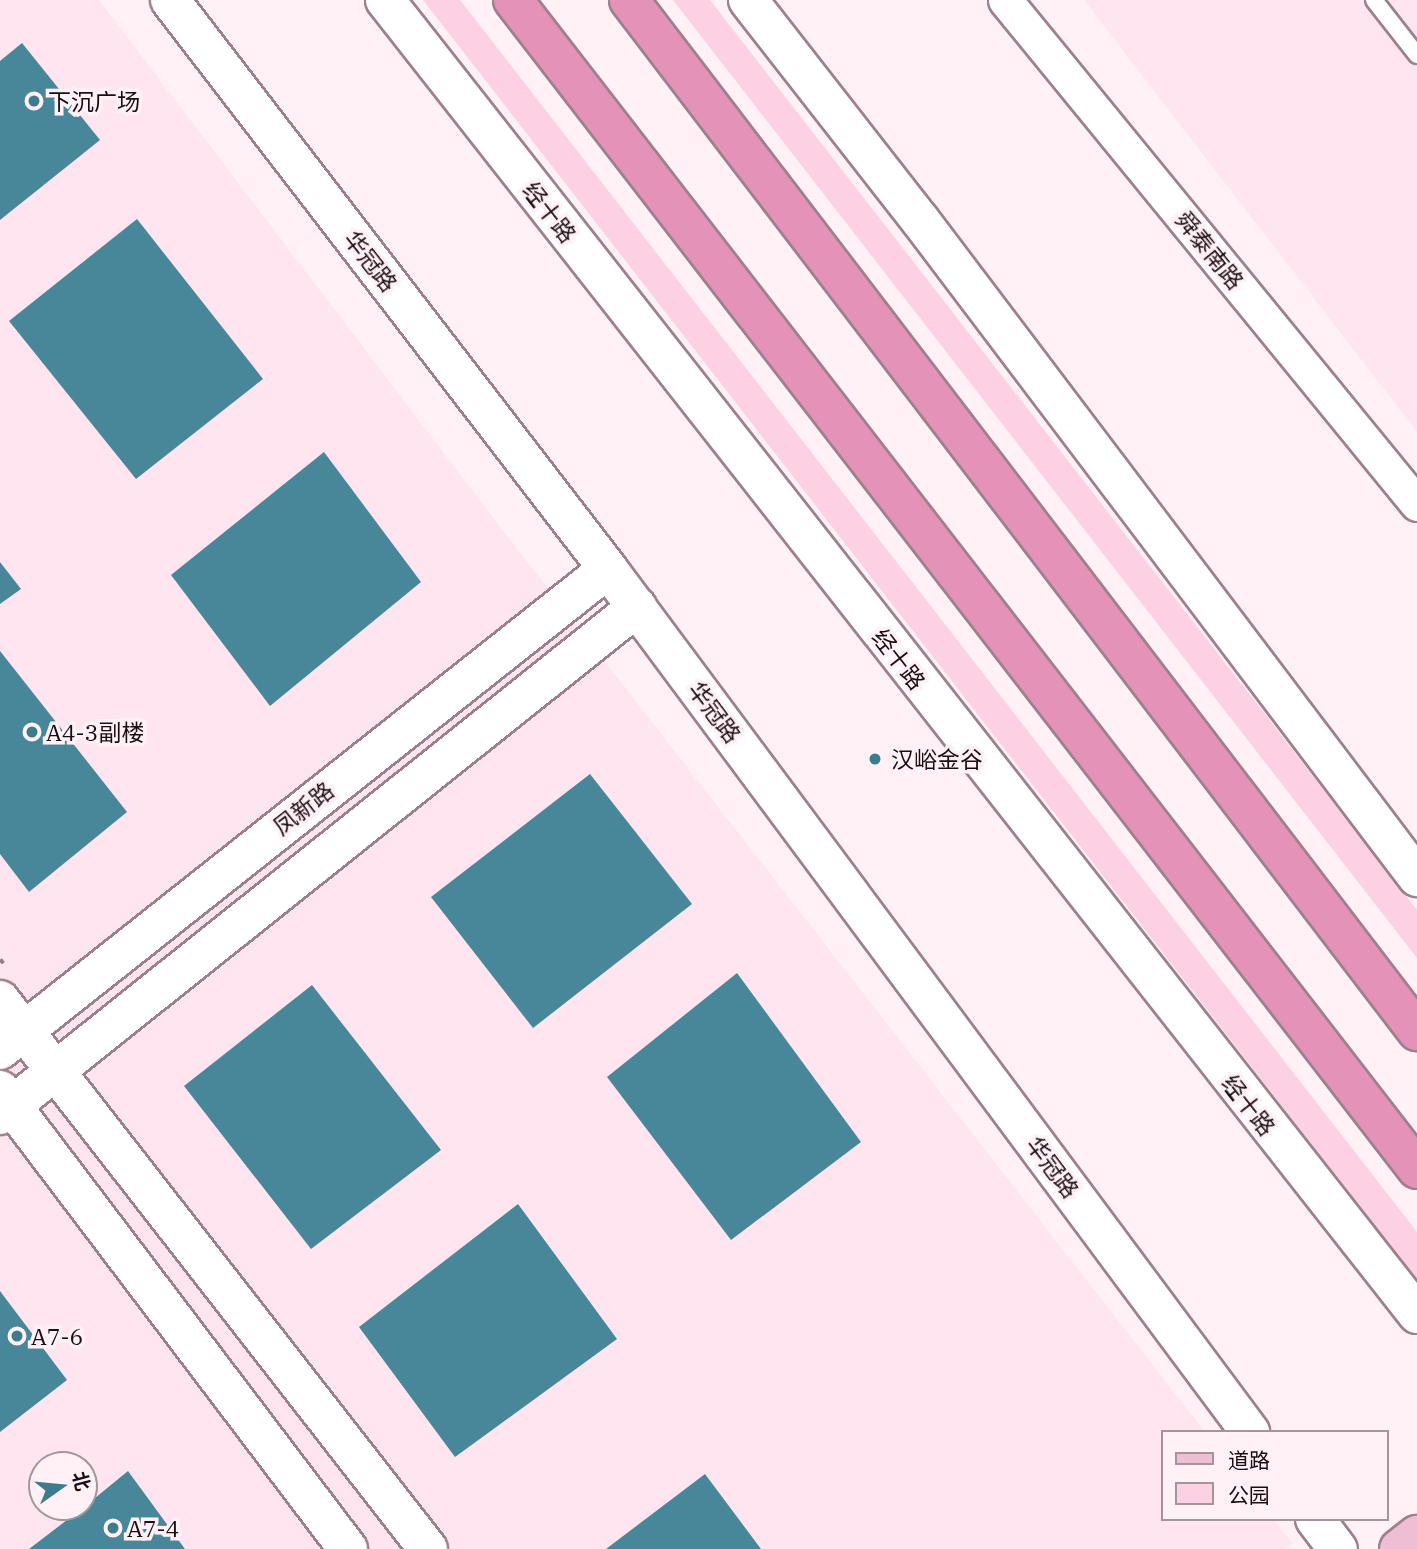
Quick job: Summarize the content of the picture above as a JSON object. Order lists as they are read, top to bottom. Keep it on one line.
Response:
{"streets":{"street":["经十路","舜泰南路","华冠路","凤新路"]},"crossings":[["华冠路","凤新路"]],"places":["下沉广场","A4-3副楼","汉峪金谷","A7-6","A7-4"],"legend":["道路","公园"],"north":"right"}
